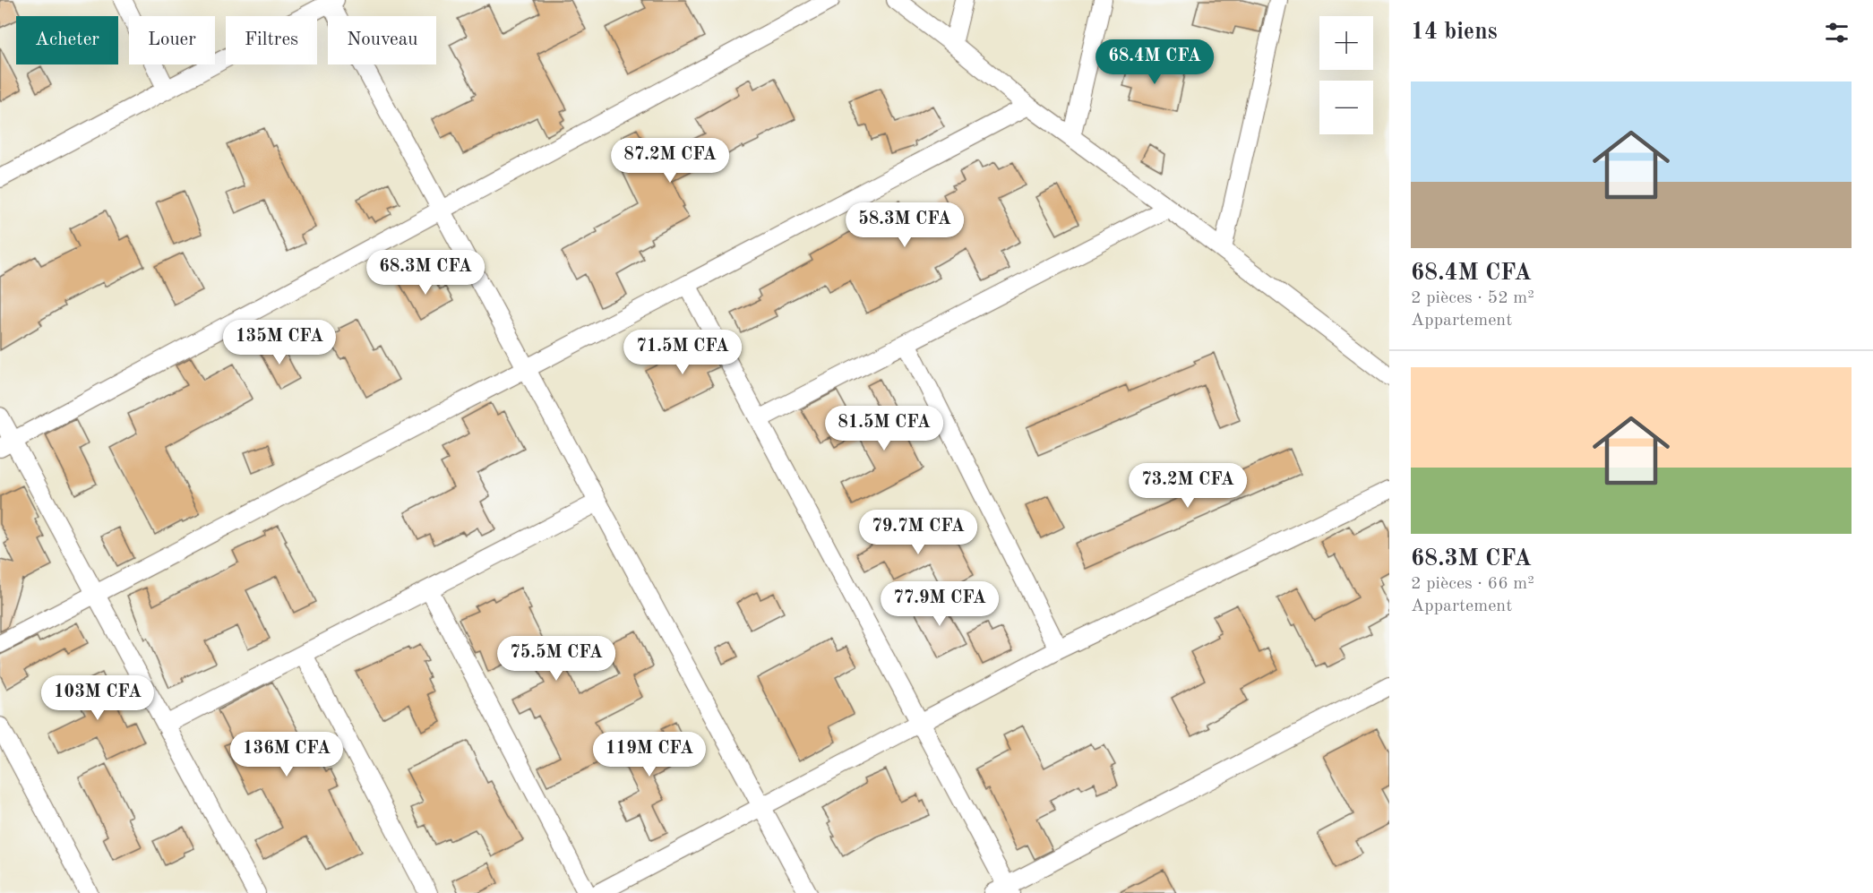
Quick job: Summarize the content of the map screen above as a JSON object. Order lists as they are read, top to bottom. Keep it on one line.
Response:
{"page":{"heading":"14 biens","map_buttons":["+","−"],"chip":["Acheter","Louer","Filtres","Nouveau"],"price":["68.4M CFA","87.2M CFA","58.3M CFA","68.3M CFA","135M CFA","71.5M CFA","81.5M CFA","73.2M CFA","79.7M CFA","77.9M CFA","75.5M CFA","103M CFA","136M CFA","119M CFA"],"list":[{"name":"68.4M CFA","note":"2 pièces · 52 m² · Appartement"},{"name":"68.3M CFA","note":"2 pièces · 66 m² · Appartement"}]}}
